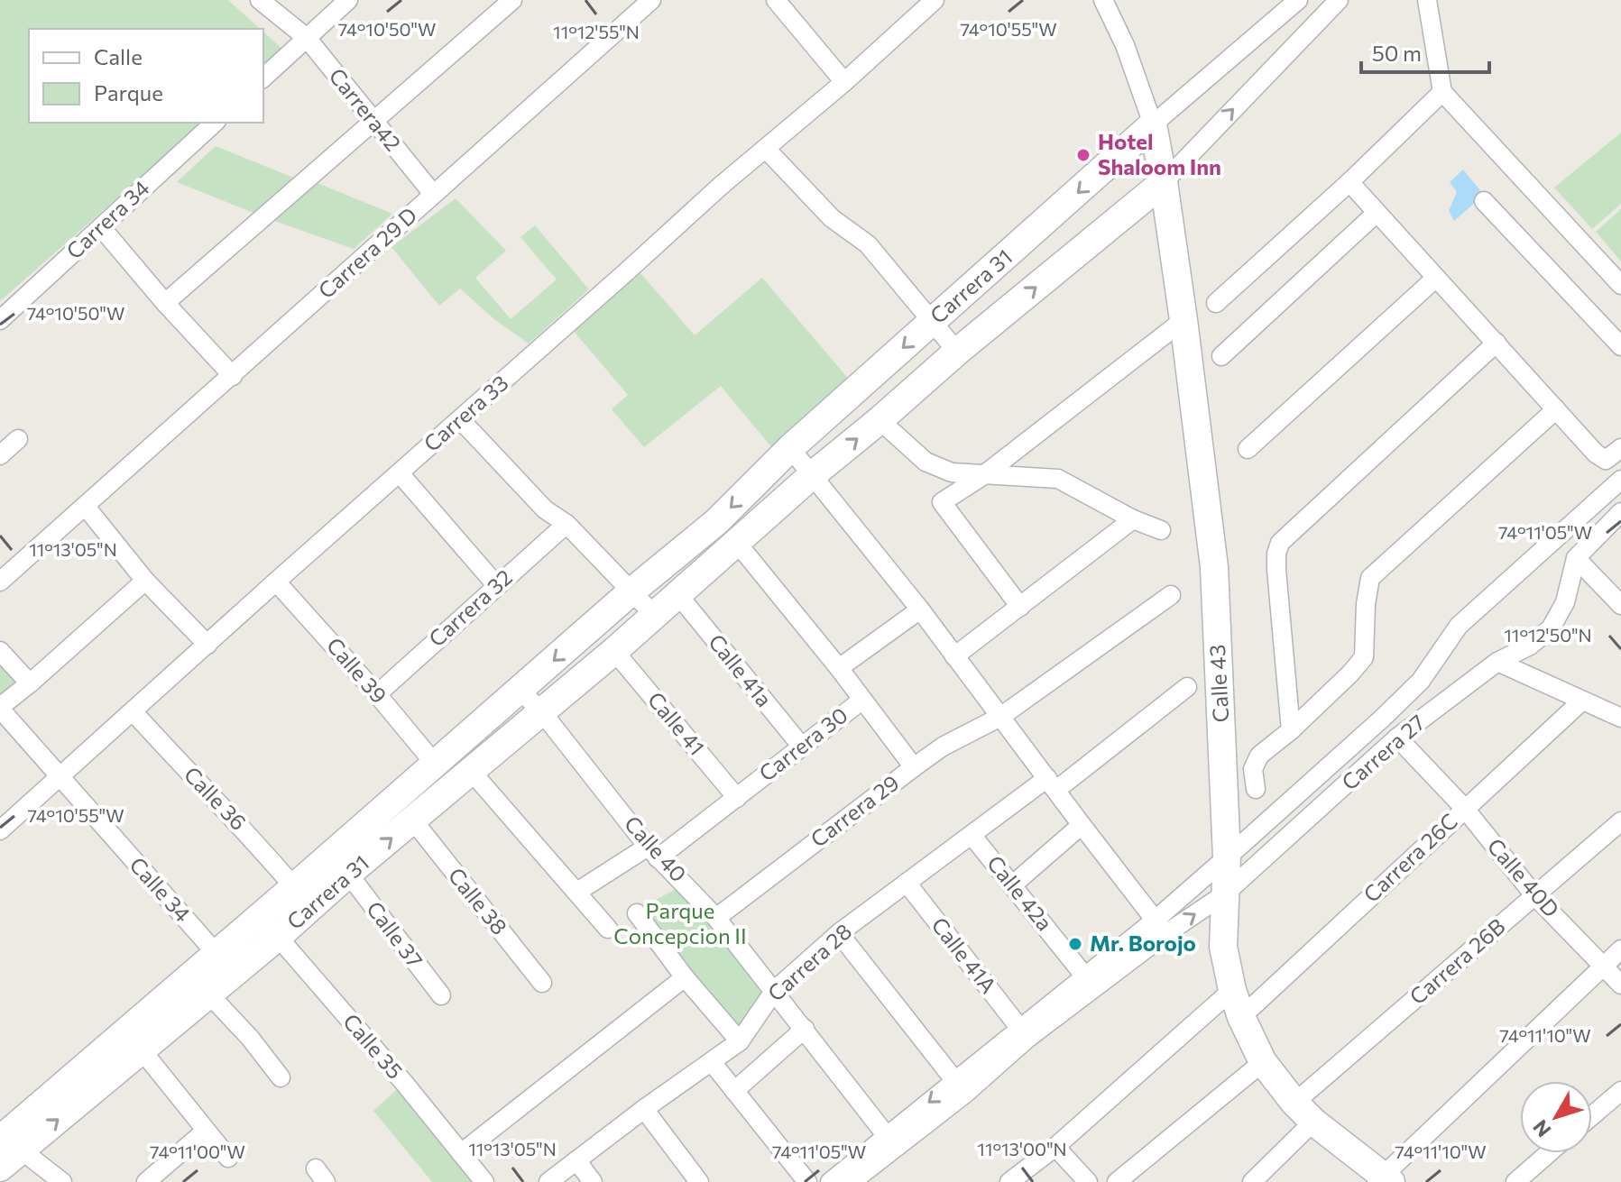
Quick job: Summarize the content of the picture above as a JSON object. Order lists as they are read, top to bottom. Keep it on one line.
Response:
{"streets":{"street":["Carrera42","Carrera 34","Carrera 29 D","Carrera 31","Carrera 33","Carrera 32","Calle 39","Calle 41a","Calle 43","Calle 41","Carrera 30","Carrera 27","Calle 36","Carrera 29","Calle 40","Carrera 26C","Calle 40D","Calle 34","Calle 42a","Calle 38","Calle 37","Calle 41A","Carrera 26B","Carrera 28","Calle 35"]},"crossings":[["Carrera42","Carrera 29 D"],["Carrera 31","Calle 39"],["Carrera 31","Calle 41a"],["Carrera 31","Calle 43"],["Carrera 31","Calle 41"],["Carrera 31","Calle 36"],["Carrera 31","Calle 40"],["Carrera 31","Calle 34"],["Carrera 31","Calle 38"],["Carrera 31","Calle 37"],["Carrera 31","Calle 35"],["Carrera 33","Calle 39"],["Carrera 33","Calle 36"],["Carrera 33","Calle 34"],["Carrera 32","Calle 39"],["Calle 41a","Carrera 30"],["Calle 43","Carrera 27"],["Calle 43","Carrera 26C"],["Calle 43","Carrera 26B"],["Calle 41","Carrera 30"],["Carrera 30","Calle 40"],["Carrera 27","Calle 40"],["Carrera 27","Calle 40D"],["Carrera 27","Calle 42a"],["Carrera 27","Calle 41A"],["Carrera 29","Calle 40"],["Calle 40","Carrera 28"],["Carrera 26C","Calle 40D"],["Calle 40D","Carrera 26B"],["Calle 42a","Carrera 28"],["Calle 41A","Carrera 28"]],"parks":["Parque Concepcion II"],"places":["Hotel Shaloom Inn","Mr. Borojo"],"legend":["Calle","Parque"],"scale_bar":"50 m","north":"bottom left","coordinates":["74°10'50\"W","74°10'55\"W","11°12'55\"N","74°11'05\"W","11°13'05\"N","11°12'50\"N","74°11'10\"W","11°13'00\"N","74°11'00\"W"]}
